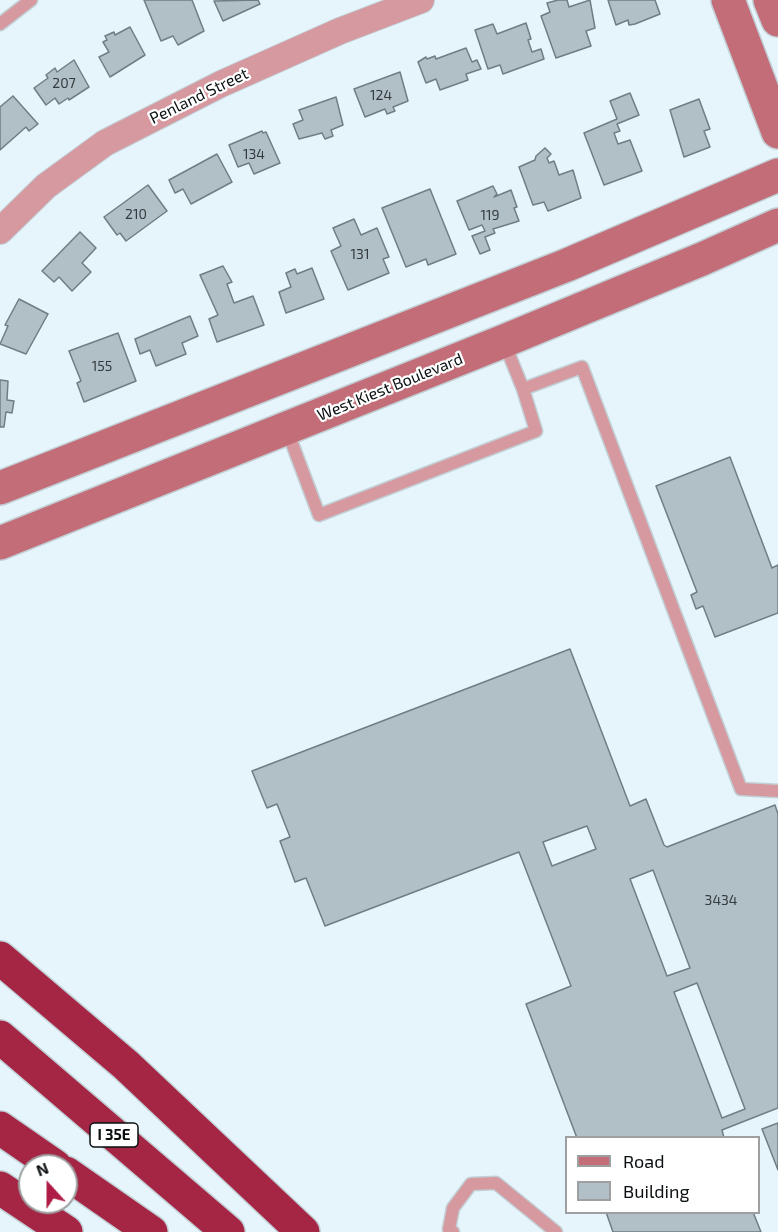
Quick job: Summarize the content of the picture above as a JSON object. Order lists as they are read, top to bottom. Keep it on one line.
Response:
{"streets":{"highway":["I 35E"],"main road":["West Kiest Boulevard"],"street":["Penland Street"]},"house_numbers":["207","124","134","210","119","131","155","3434"],"legend":["Road","Building"],"north":"top"}
